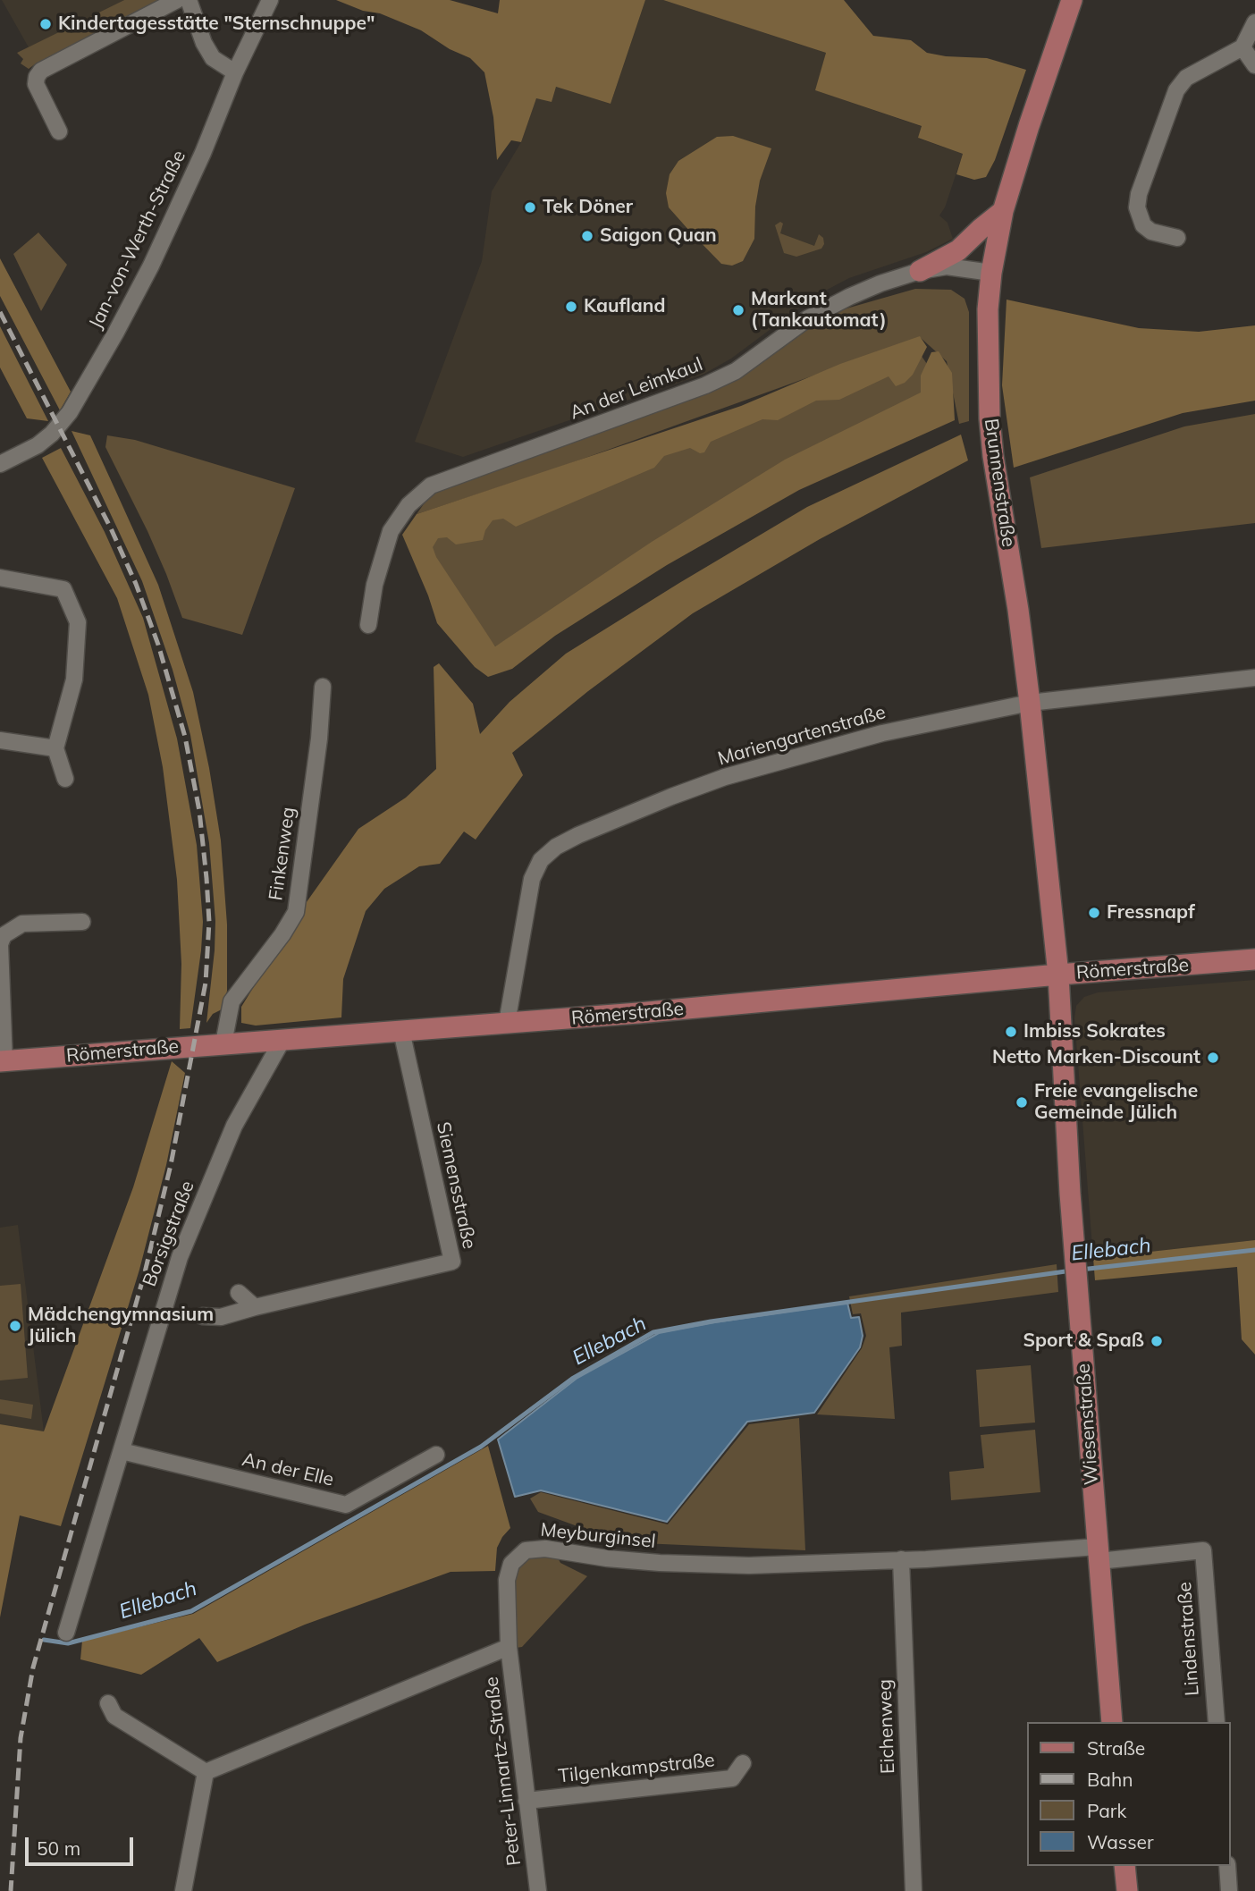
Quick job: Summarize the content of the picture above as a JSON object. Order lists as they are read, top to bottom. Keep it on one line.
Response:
{"streets":{"main road":["Brunnenstraße","Römerstraße","Wiesenstraße"],"street":["Jan-von-Werth-Straße","An der Leimkaul","Mariengartenstraße","Finkenweg","Siemensstraße","Borsigstraße","An der Elle","Meyburginsel","Lindenstraße","Eichenweg","Tilgenkampstraße","Peter-Linnartz-Straße"]},"crossings":[["An der Leimkaul","Brunnenstraße"],["Brunnenstraße","Mariengartenstraße"],["Brunnenstraße","Römerstraße"],["Brunnenstraße","Wiesenstraße"],["Mariengartenstraße","Römerstraße"],["Finkenweg","Römerstraße"],["Römerstraße","Siemensstraße"],["Römerstraße","Borsigstraße"],["Römerstraße","Wiesenstraße"],["Borsigstraße","An der Elle"],["Wiesenstraße","Meyburginsel"],["Meyburginsel","Lindenstraße"],["Meyburginsel","Eichenweg"],["Meyburginsel","Peter-Linnartz-Straße"],["Tilgenkampstraße","Peter-Linnartz-Straße"]],"water":["Ellebach"],"places":["Kindertagesstätte \"Sternschnuppe\"","Tek Döner","Saigon Quan","Kaufland","Markant (Tankautomat)","Fressnapf","Imbiss Sokrates","Netto Marken-Discount","Freie evangelische Gemeinde Jülich","Mädchengymnasium Jülich","Sport & Spaß"],"legend":["Straße","Bahn","Park","Wasser"],"scale_bar":"50 m"}
